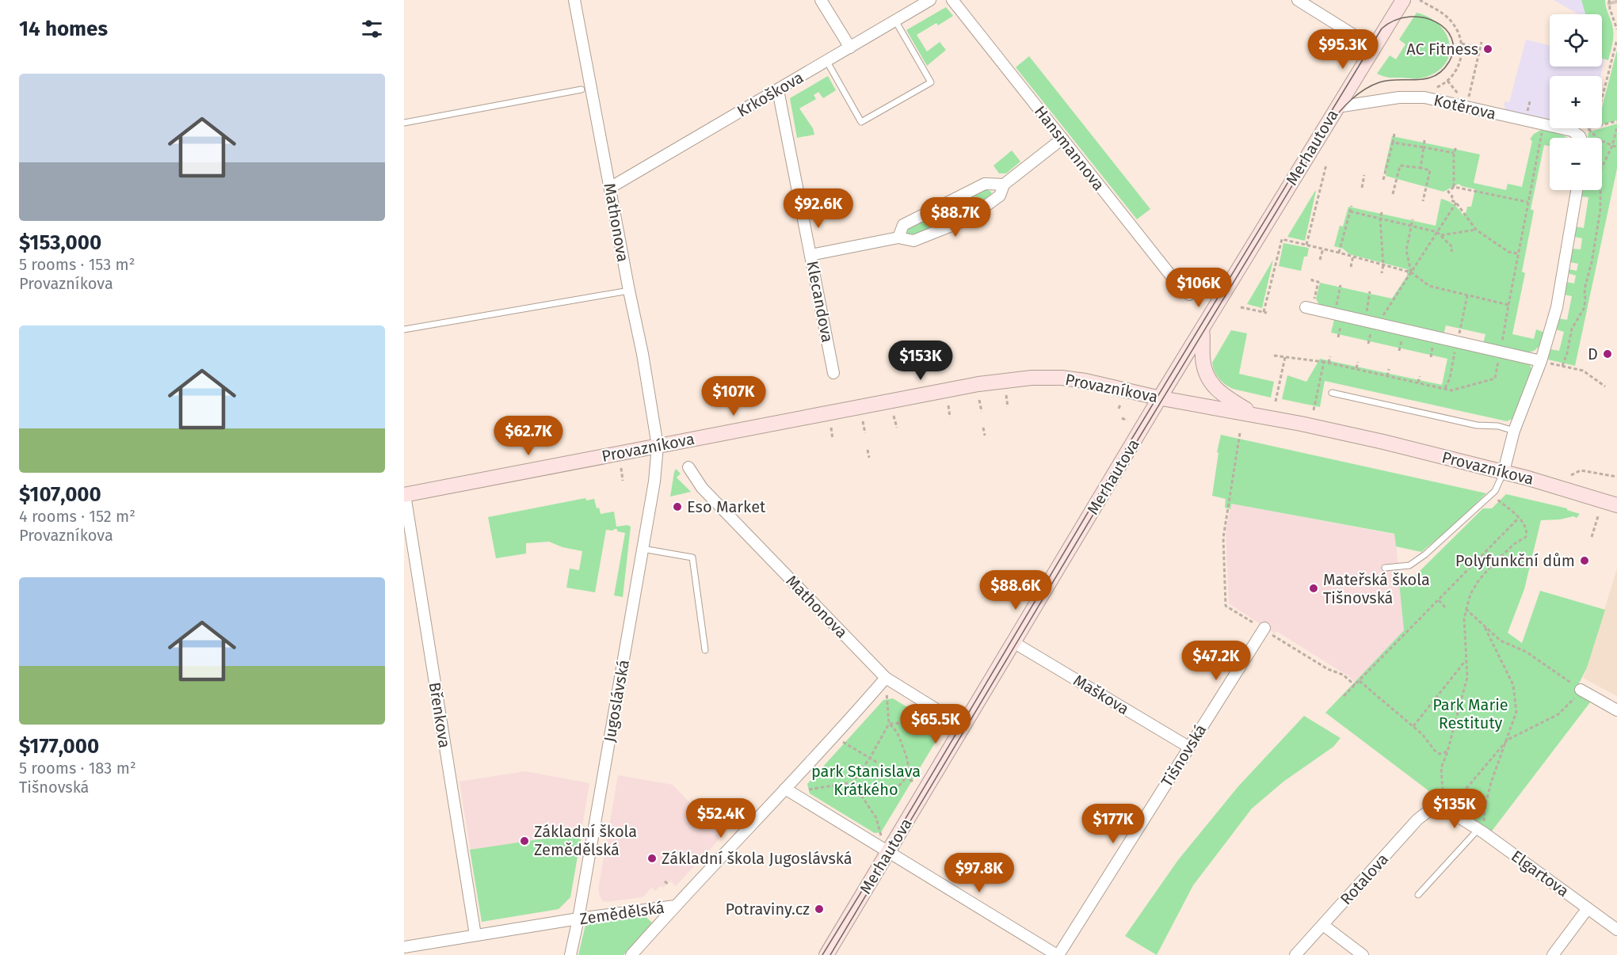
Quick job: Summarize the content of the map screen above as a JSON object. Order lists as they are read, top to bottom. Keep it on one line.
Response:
{"streets":{"main road":["Merhautova","Provazníkova"],"street":["Krkoškova","Kotěrova","Hansmannova","Mathonova","Klecandova","Maškova","Jugoslávská","Břenkova","Tišnovská","Elgartova","Rotalova","Zemědělská"]},"crossings":[["Krkoškova","Mathonova"],["Krkoškova","Klecandova"],["Kotěrova","Merhautova"],["Merhautova","Mathonova"],["Merhautova","Provazníkova"],["Merhautova","Maškova"],["Mathonova","Provazníkova"],["Mathonova","Jugoslávská"],["Mathonova","Zemědělská"],["Provazníkova","Jugoslávská"],["Provazníkova","Břenkova"],["Maškova","Tišnovská"],["Jugoslávská","Zemědělská"],["Břenkova","Zemědělská"],["Elgartova","Rotalova"]],"parks":["Park Marie Restituty","park Stanislava Krátkého"],"places":["AC Fitness","D","Eso Market","Polyfunkční dům","Mateřská škola Tišnovská","Základní škola Zemědělská","Základní škola Jugoslávská","Potraviny.cz"],"page":{"heading":"14 homes","map_buttons":["+","−"],"price":["$95.3K","$92.6K","$88.7K","$106K","$153K","$107K","$62.7K","$88.6K","$47.2K","$65.5K","$135K","$52.4K","$177K","$97.8K"],"list":[{"name":"$153,000","note":"5 rooms · 153 m² · Provazníkova"},{"name":"$107,000","note":"4 rooms · 152 m² · Provazníkova"},{"name":"$177,000","note":"5 rooms · 183 m² · Tišnovská"}]}}
